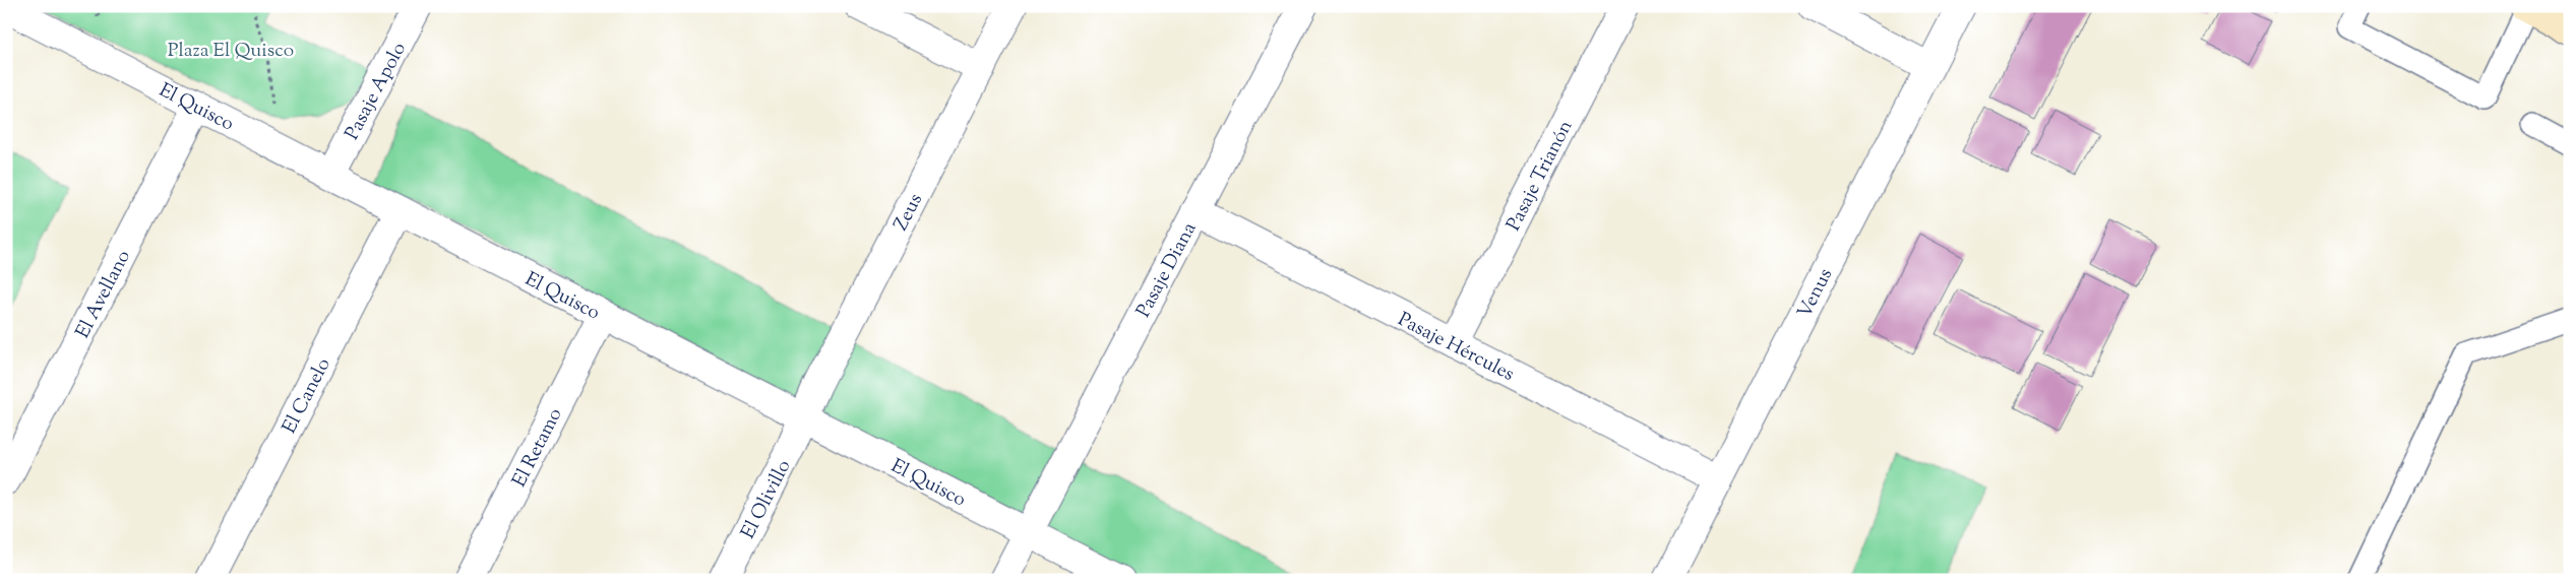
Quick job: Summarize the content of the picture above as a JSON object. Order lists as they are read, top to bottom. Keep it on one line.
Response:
{"streets":{"street":["Pasaje Apolo","El Quisco","Pasaje Trianón","Zeus","Pasaje Diana","Venus","El Avellano","Pasaje Hércules","El Canelo","El Retamo","El Olivillo"]},"crossings":[["Pasaje Apolo","El Quisco"],["El Quisco","Zeus"],["El Quisco","Pasaje Diana"],["El Quisco","El Avellano"],["El Quisco","El Canelo"],["El Quisco","El Retamo"],["El Quisco","El Olivillo"],["Pasaje Trianón","Pasaje Hércules"],["Zeus","El Olivillo"],["Pasaje Diana","Pasaje Hércules"],["Venus","Pasaje Hércules"]],"parks":["Plaza El Quisco"]}
